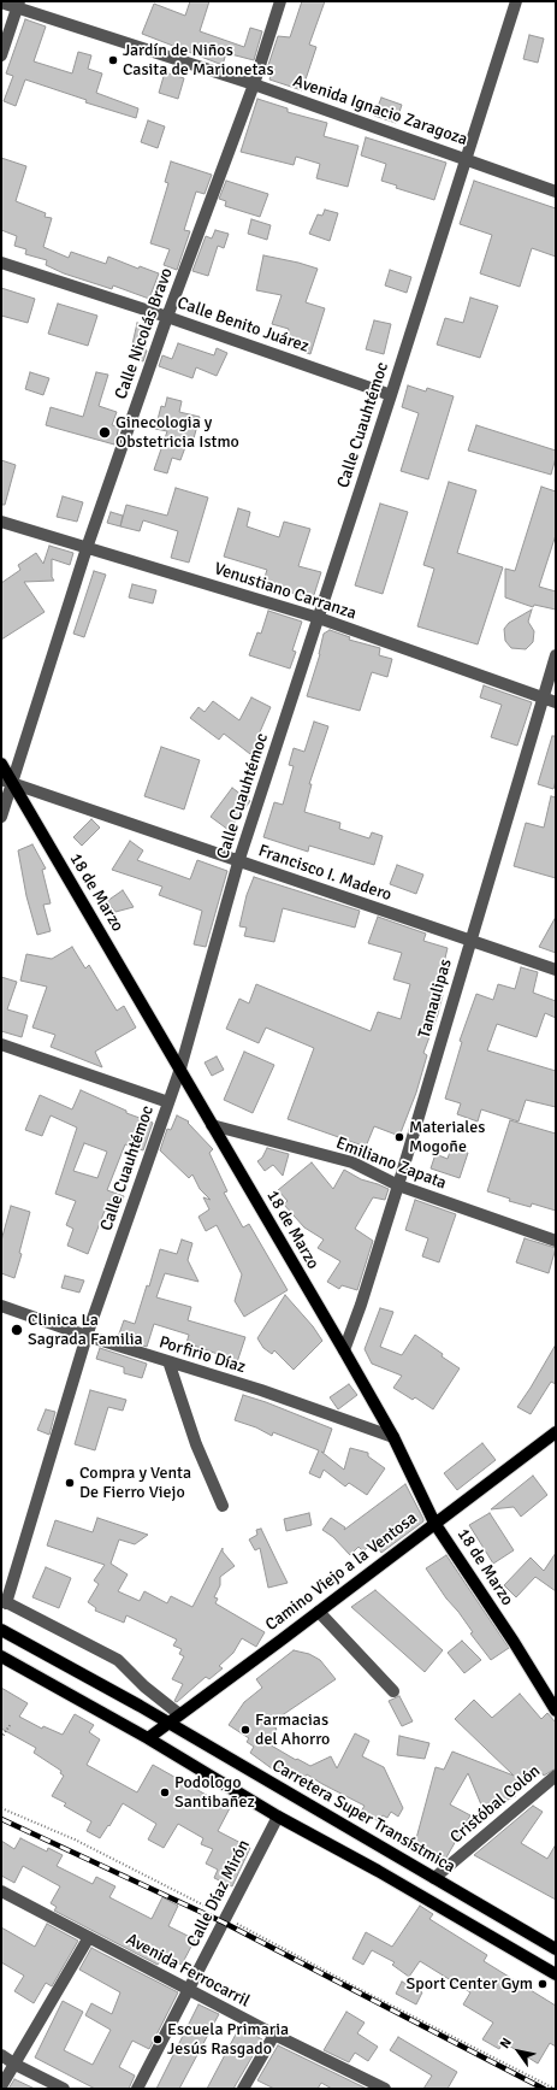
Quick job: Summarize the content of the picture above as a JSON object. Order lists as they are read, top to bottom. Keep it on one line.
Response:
{"streets":{"main road":["18 de Marzo","Camino Viejo a la Ventosa","Carretera Super Transístmica"],"street":["Avenida Ignacio Zaragoza","Calle Benito Juárez","Calle Nicolás Bravo","Calle Cuauhtémoc","Venustiano Carranza","Francisco I. Madero","Tamaulipas","Emiliano Zapata","Porfirio Díaz","Cristóbal Colón","Calle Díaz Mirón","Avenida Ferrocarril"]},"crossings":[["Avenida Ignacio Zaragoza","Calle Nicolás Bravo"],["Avenida Ignacio Zaragoza","Calle Cuauhtémoc"],["Calle Benito Juárez","Calle Nicolás Bravo"],["Calle Benito Juárez","Calle Cuauhtémoc"],["Calle Nicolás Bravo","Venustiano Carranza"],["Calle Nicolás Bravo","Francisco I. Madero"],["Calle Nicolás Bravo","18 de Marzo"],["Calle Cuauhtémoc","Venustiano Carranza"],["Calle Cuauhtémoc","Francisco I. Madero"],["Calle Cuauhtémoc","18 de Marzo"],["Calle Cuauhtémoc","Porfirio Díaz"],["Venustiano Carranza","Tamaulipas"],["Francisco I. Madero","18 de Marzo"],["Francisco I. Madero","Tamaulipas"],["18 de Marzo","Tamaulipas"],["18 de Marzo","Emiliano Zapata"],["18 de Marzo","Porfirio Díaz"],["18 de Marzo","Camino Viejo a la Ventosa"],["Tamaulipas","Emiliano Zapata"],["Camino Viejo a la Ventosa","Carretera Super Transístmica"],["Cristóbal Colón","Carretera Super Transístmica"],["Calle Díaz Mirón","Avenida Ferrocarril"]],"places":["Jardín de Niños Casita de Marionetas","Ginecologia y Obstetricia Istmo","Materiales Mogoñe","Clinica La Sagrada Familia","Compra y Venta De Fierro Viejo","Farmacias del Ahorro","Podologo Santibañez","Sport Center Gym","Escuela Primaria Jesús Rasgado"],"north":"top left"}
